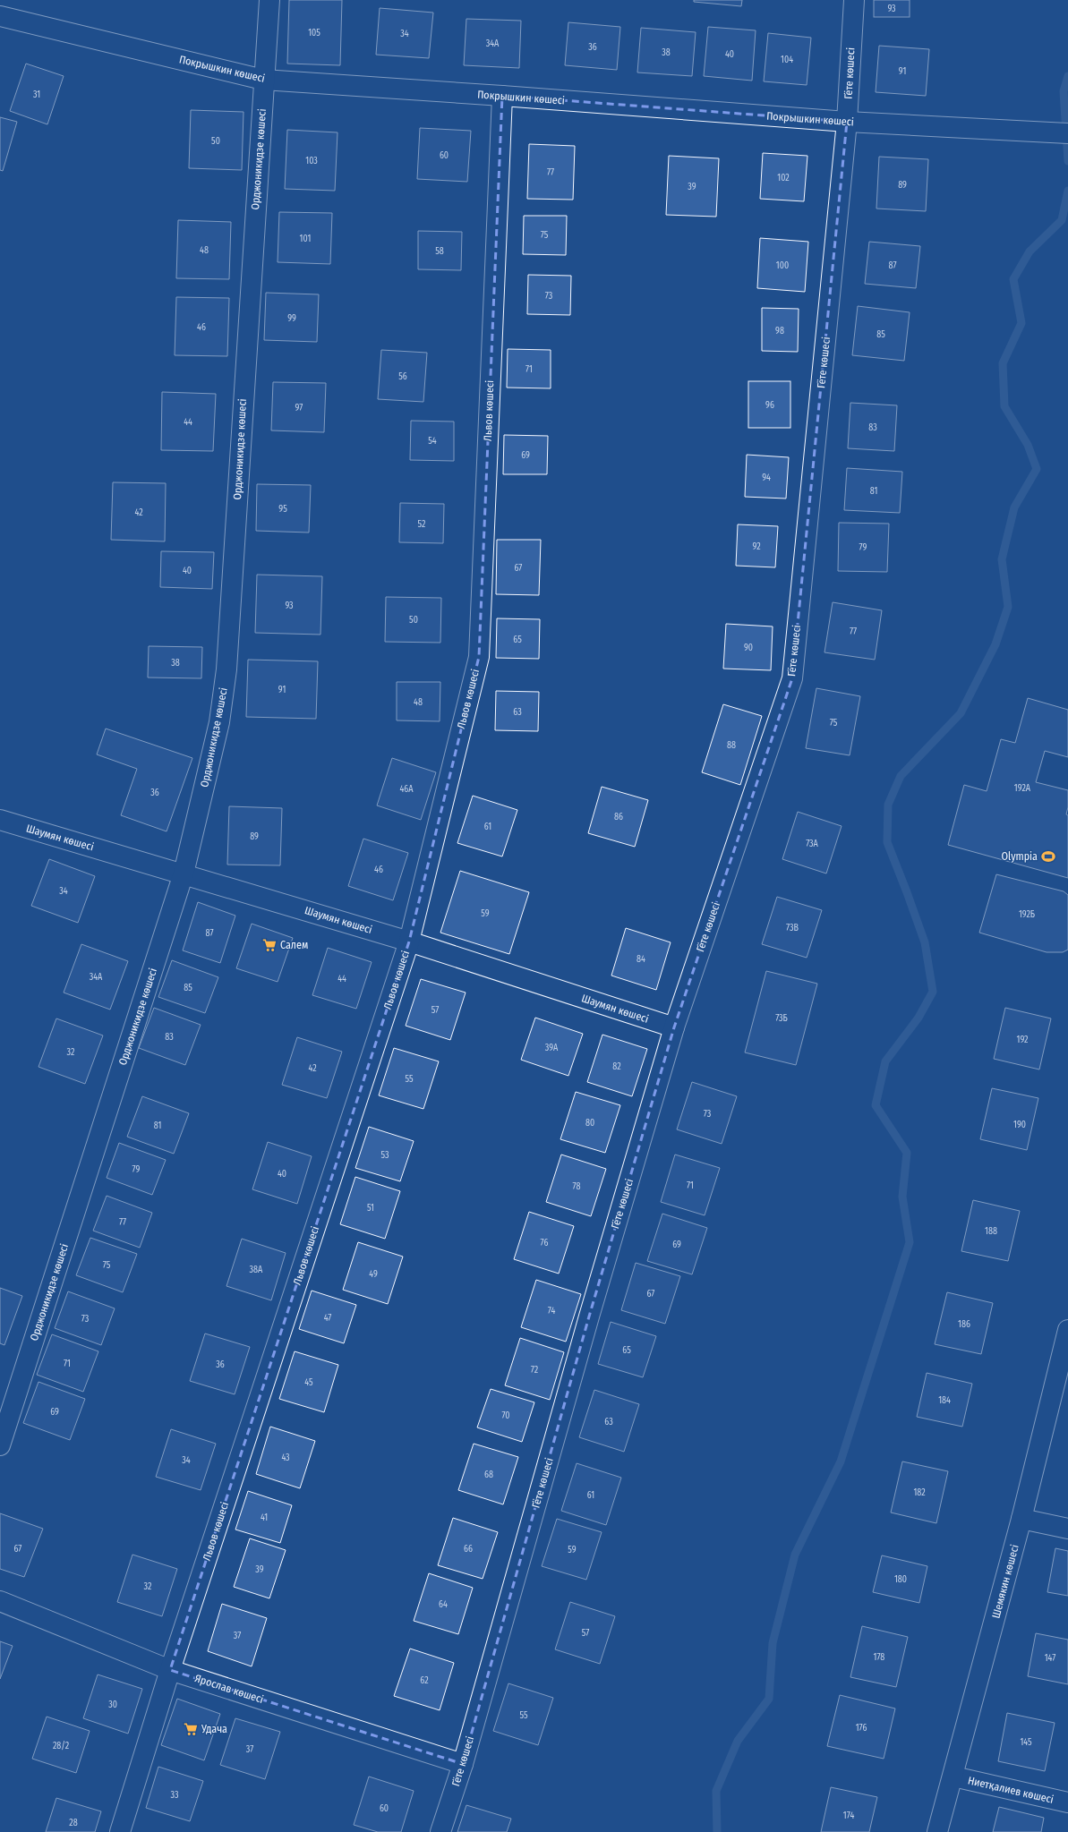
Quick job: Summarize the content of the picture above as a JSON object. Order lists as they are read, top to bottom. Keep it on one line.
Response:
{"streets":{"street":["Покрышкин көшесі","Гёте көшесі","Орджоникидзе көшесі","Львов көшесі","Шаумян көшесі","Шемякин көшесі","Ярослав көшесі","Ниетқалиев көшесі"]},"crossings":[["Покрышкин көшесі","Гёте көшесі"],["Покрышкин көшесі","Орджоникидзе көшесі"],["Покрышкин көшесі","Львов көшесі"],["Гёте көшесі","Шаумян көшесі"],["Гёте көшесі","Ярослав көшесі"],["Орджоникидзе көшесі","Шаумян көшесі"],["Львов көшесі","Шаумян көшесі"],["Львов көшесі","Ярослав көшесі"],["Шемякин көшесі","Ниетқалиев көшесі"]],"places":{"sports":["Olympia"],"supermarket":["Салем","Удача"]},"house_numbers":["93","105","34","34А","36","38","40","104","91","31","50","60","103","77","102","89","39","75","101","48","58","100","87","73","99","46","98","85","71","56","96","97","44","83","54","69","94","81","95","42","52","92","79","67","40","93","50","77","65","90","38","91","48","63","75","88","192А","46А","36","86","61","89","73А","46","34","59","192Б","73В","87","84","34А","44","85","57","73Б","83","192","39А","32","82","42","55","73","80","190","81","53","79","40","71","78","51","77","188","76","69","75","38А","49","67","74","47","73","186","65","71","36","72","45","184","69","70","63","43","34","68","182","61","41","67","66","59","39","180","32","64","57","37","178","147","62","30","55","176","145","28/2","37","33","60","174","28"]}
